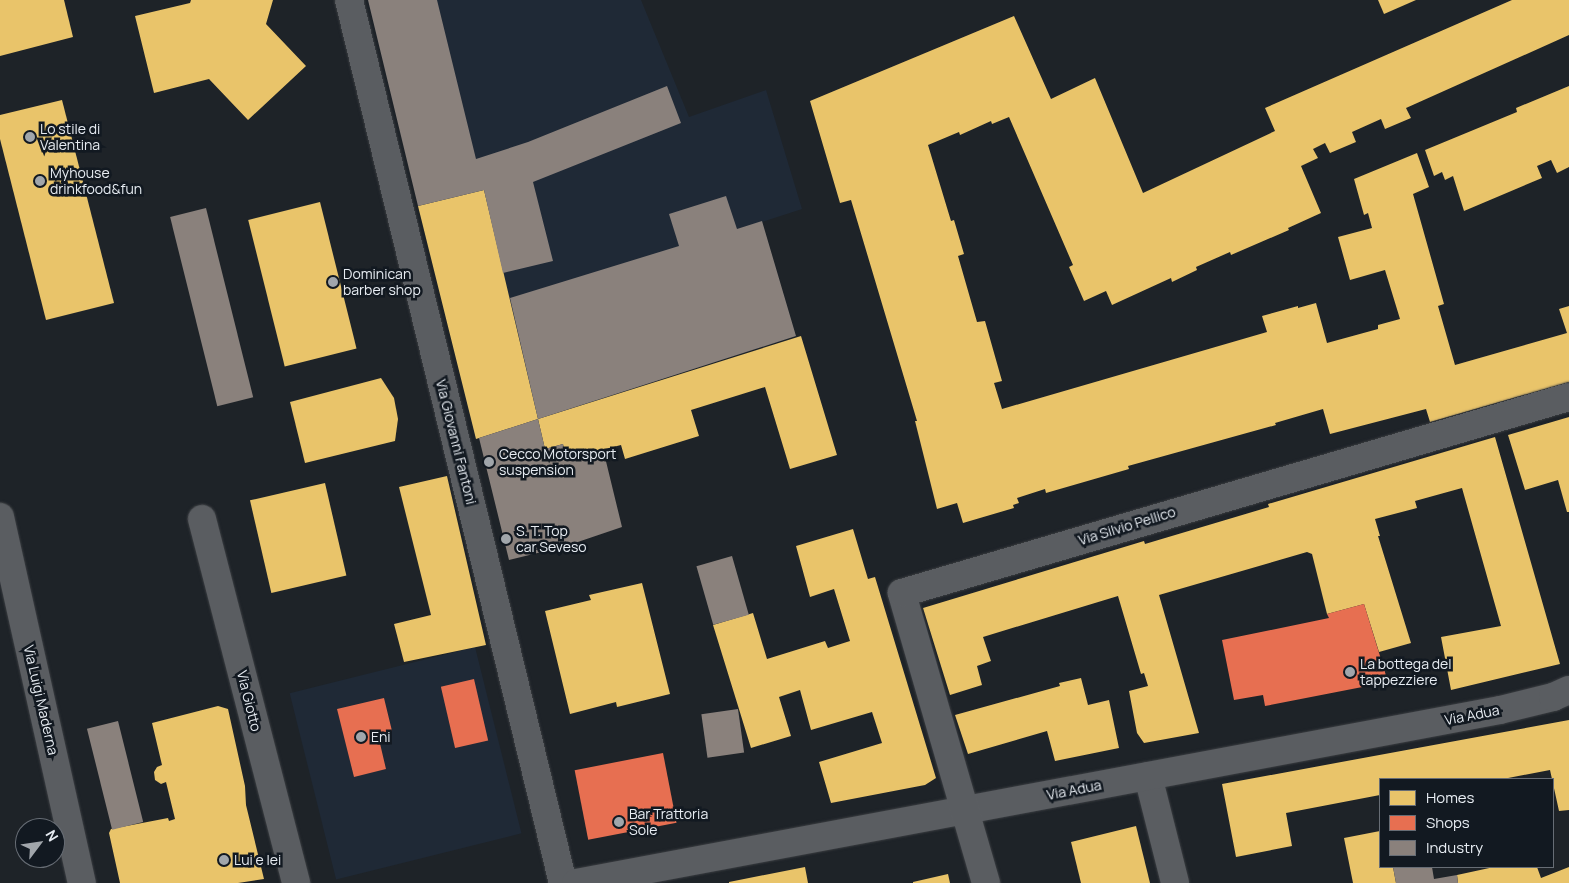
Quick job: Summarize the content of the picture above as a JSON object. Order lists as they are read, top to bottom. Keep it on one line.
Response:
{"streets":{"street":["Via Giovanni Fantoni","Via Silvio Pellico","Via Luigi Maderna","Via Giotto","Via Adua"]},"crossings":[["Via Silvio Pellico","Via Adua"]],"places":["Lo stile di Valentina","Myhouse drinkfood&fun","Dominican barber shop","Cecco Motorsport suspension","S. T. Top car Seveso","La bottega del tappezziere","Eni","Bar Trattoria Sole","Lui e lei"],"legend":["Homes","Shops","Industry"],"north":"top right"}
